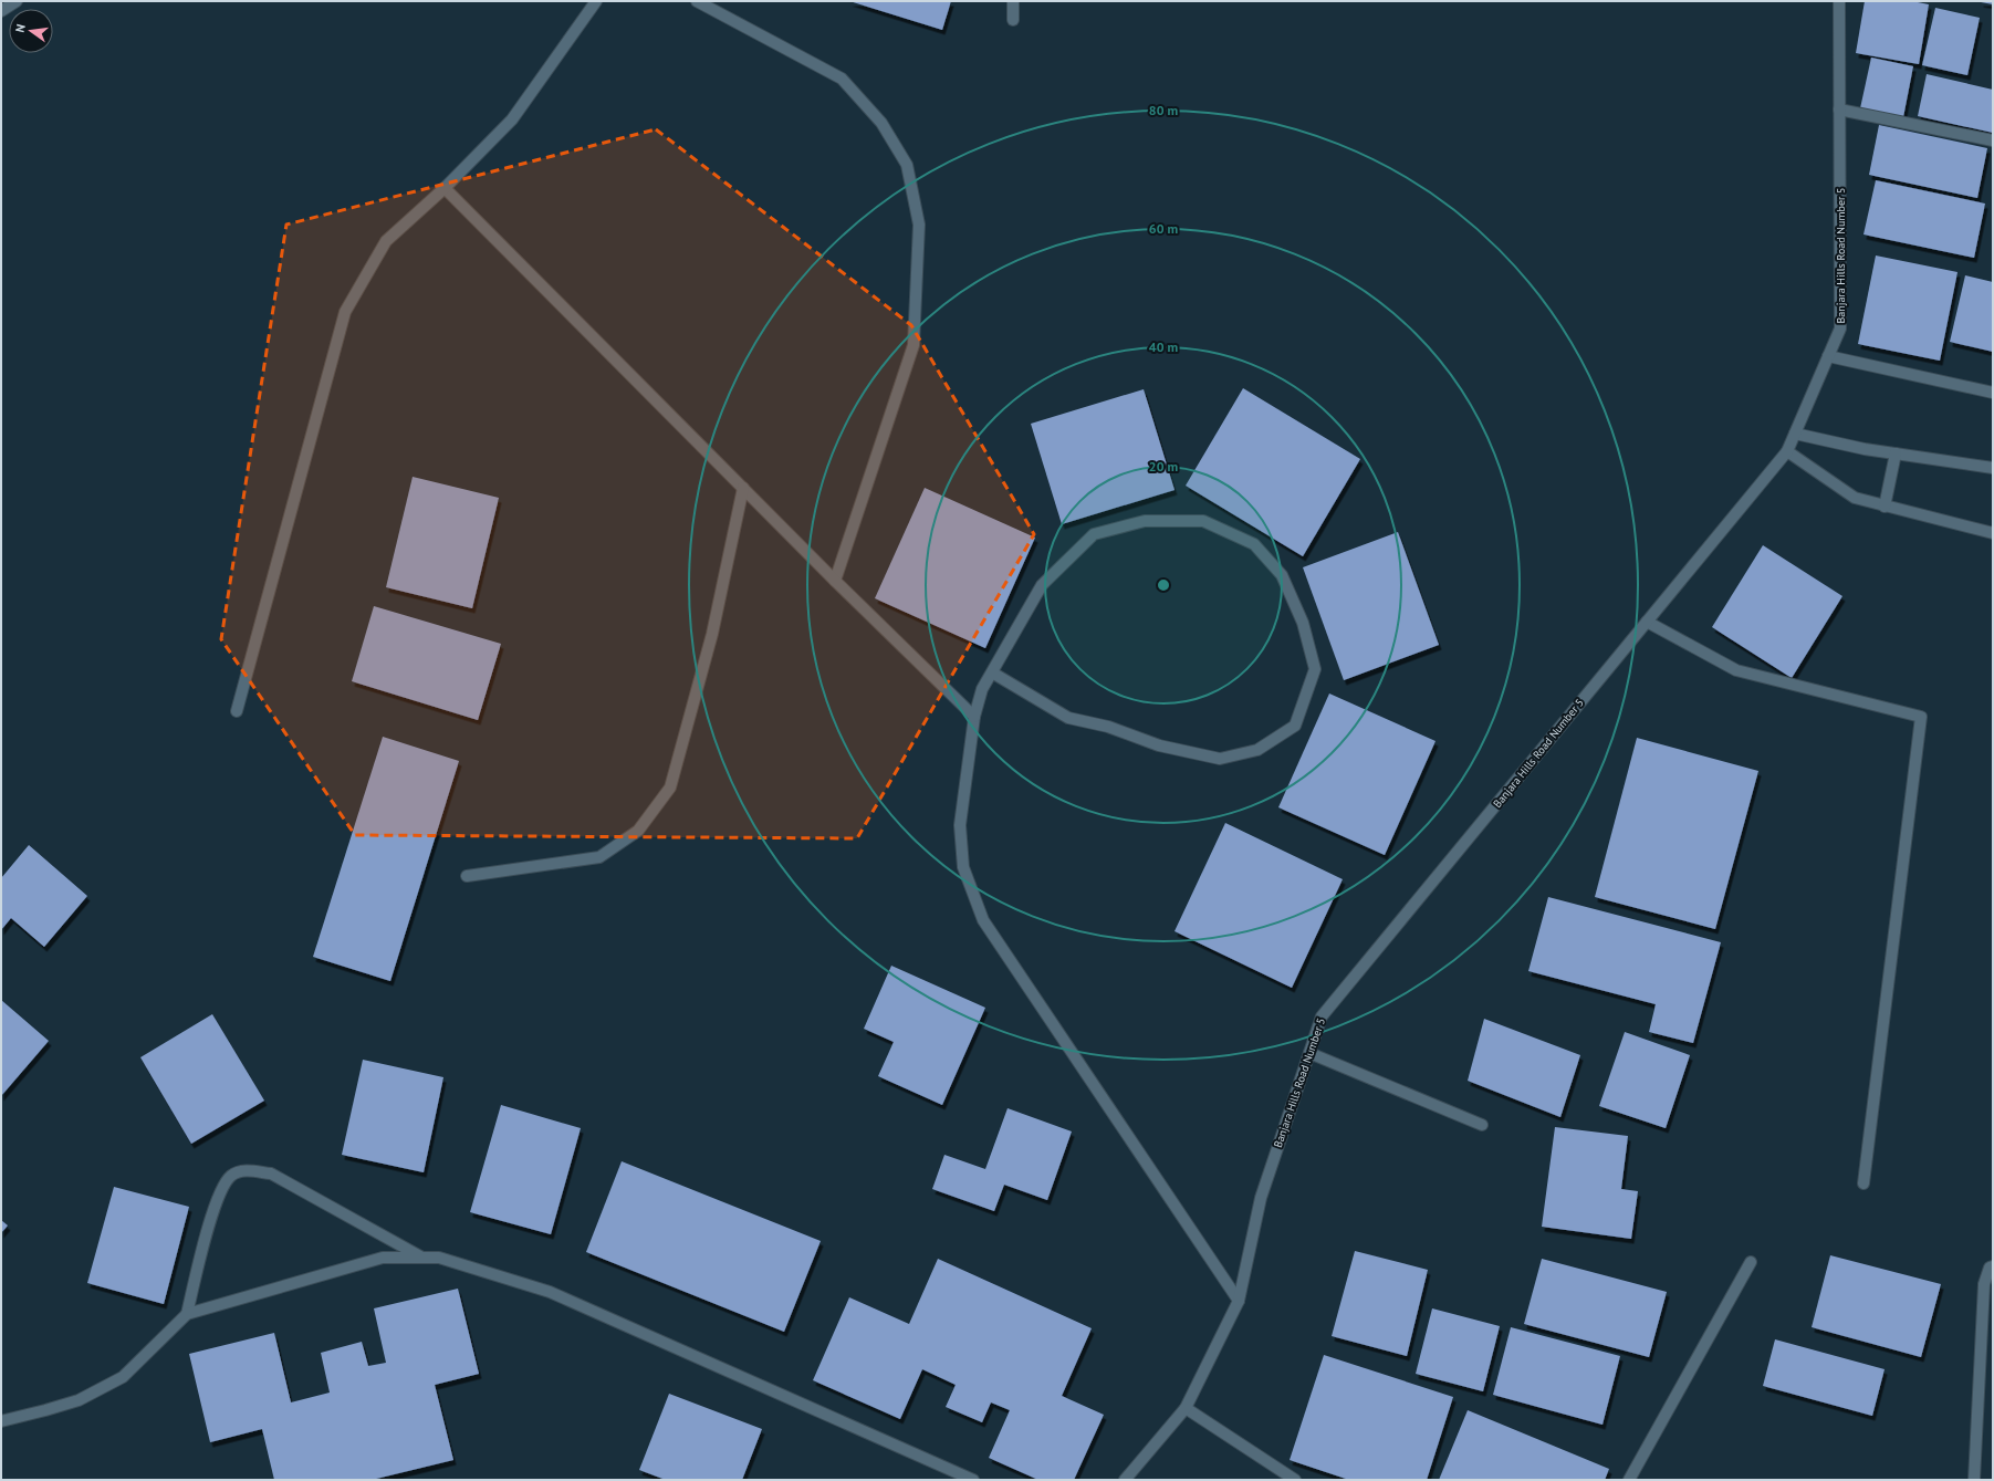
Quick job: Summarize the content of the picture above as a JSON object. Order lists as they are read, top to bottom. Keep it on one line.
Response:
{"streets":{"street":["Banjara Hills Road Number 5"]},"north":"left","rings":["80 m","60 m","40 m","20 m"]}
